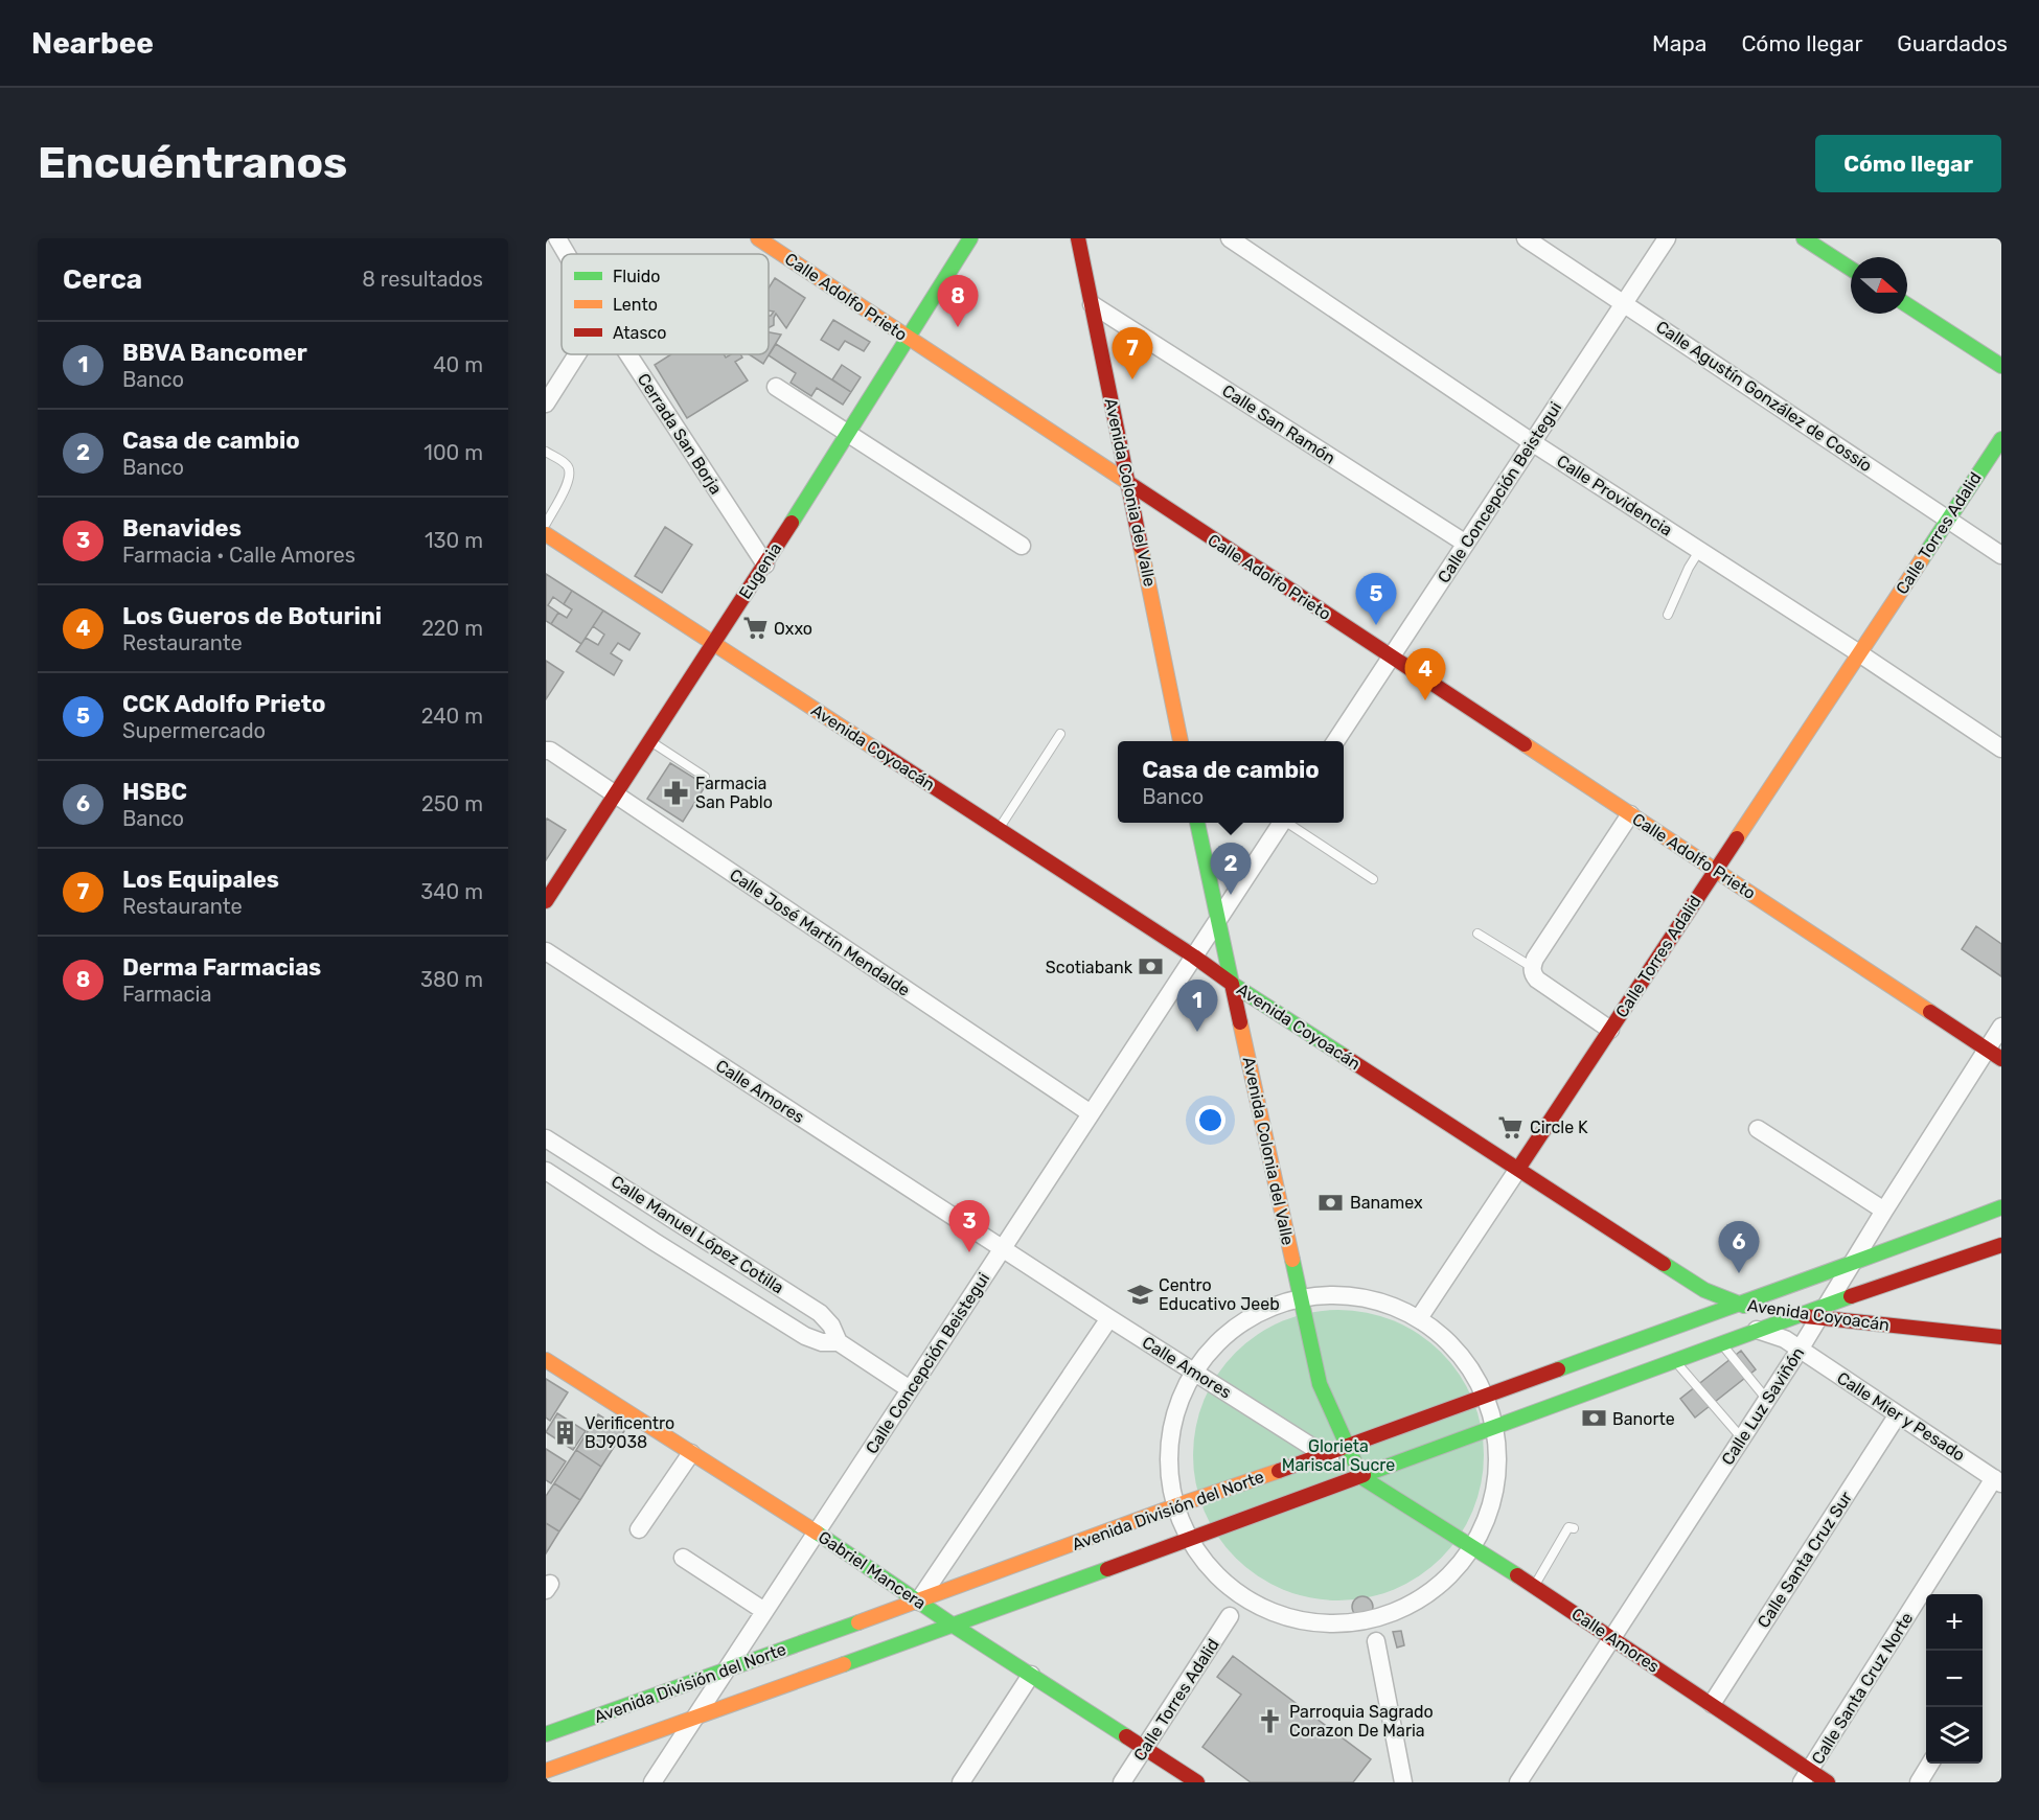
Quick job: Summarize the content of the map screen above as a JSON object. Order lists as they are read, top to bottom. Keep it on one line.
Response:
{"streets":{"main road":["Calle Adolfo Prieto","Avenida Colonia del Valle","Calle Torres Adalid","Eugenia","Avenida Coyoacán","Calle Amores","Avenida División del Norte","Gabriel Mancera"],"street":["Calle Agustín González de Cossío","Calle San Ramón","Cerrada San Borja","Calle Concepción Beistegui","Calle Providencia","Calle José Martín Mendalde","Calle Manuel López Cotilla","Calle Luz Saviñón","Calle Mier y Pesado","Calle Santa Cruz Sur","Calle Santa Cruz Norte"]},"crossings":[["Calle Adolfo Prieto","Avenida Colonia del Valle"],["Calle Adolfo Prieto","Calle Concepción Beistegui"],["Calle Adolfo Prieto","Calle Torres Adalid"],["Calle Adolfo Prieto","Eugenia"],["Calle Adolfo Prieto","Calle Luz Saviñón"],["Calle Agustín González de Cossío","Calle Concepción Beistegui"],["Calle Agustín González de Cossío","Calle Torres Adalid"],["Calle San Ramón","Avenida Colonia del Valle"],["Calle San Ramón","Calle Concepción Beistegui"],["Cerrada San Borja","Eugenia"],["Avenida Colonia del Valle","Calle Concepción Beistegui"],["Avenida Colonia del Valle","Avenida Coyoacán"],["Avenida Colonia del Valle","Calle Amores"],["Avenida Colonia del Valle","Avenida División del Norte"],["Calle Concepción Beistegui","Calle Providencia"],["Calle Concepción Beistegui","Avenida Coyoacán"],["Calle Concepción Beistegui","Calle José Martín Mendalde"],["Calle Concepción Beistegui","Calle Amores"],["Calle Concepción Beistegui","Calle Manuel López Cotilla"],["Calle Concepción Beistegui","Avenida División del Norte"],["Calle Concepción Beistegui","Gabriel Mancera"],["Calle Providencia","Calle Torres Adalid"],["Calle Torres Adalid","Avenida Coyoacán"],["Calle Torres Adalid","Gabriel Mancera"],["Eugenia","Avenida Coyoacán"],["Eugenia","Calle José Martín Mendalde"],["Avenida Coyoacán","Calle Luz Saviñón"],["Avenida Coyoacán","Avenida División del Norte"],["Calle Amores","Calle Luz Saviñón"],["Calle Amores","Avenida División del Norte"],["Calle Amores","Calle Santa Cruz Sur"],["Calle Amores","Calle Santa Cruz Norte"],["Calle Luz Saviñón","Calle Mier y Pesado"],["Calle Luz Saviñón","Avenida División del Norte"],["Calle Mier y Pesado","Avenida División del Norte"],["Calle Mier y Pesado","Calle Santa Cruz Sur"],["Calle Mier y Pesado","Calle Santa Cruz Norte"],["Avenida División del Norte","Gabriel Mancera"]],"parks":["Glorieta Mariscal Sucre"],"places":{"supermarket":["Oxxo","Circle K"],"pharmacy":["Farmacia San Pablo"],"bank":["Scotiabank","Banamex","Banorte"],"school or university":["Centro Educativo Jeeb"],"building":["Verificentro BJ9038"],"church":["Parroquia Sagrado Corazon De Maria"]},"legend":["Fluido","Lento","Atasco"],"north":"right","page":{"header":"Nearbee","nav":["Mapa","Cómo llegar","Guardados"],"buttons":"Cómo llegar","title":"Encuéntranos","heading":["Cerca","8 resultados"],"pins":["8","7","5","4","2","1","3","6"],"list":[{"mark":"1","name":"BBVA Bancomer","note":"Banco","value":"40 m"},{"mark":"2","name":"Casa de cambio","note":"Banco","value":"100 m"},{"mark":"3","name":"Benavides","note":"Farmacia · Calle Amores","value":"130 m"},{"mark":"4","name":"Los Gueros de Boturini","note":"Restaurante","value":"220 m"},{"mark":"5","name":"CCK Adolfo Prieto","note":"Supermercado","value":"240 m"},{"mark":"6","name":"HSBC","note":"Banco","value":"250 m"},{"mark":"7","name":"Los Equipales","note":"Restaurante","value":"340 m"},{"mark":"8","name":"Derma Farmacias","note":"Farmacia","value":"380 m"}],"popup":["Casa de cambio","Banco"],"map_buttons":["+","−"]}}
